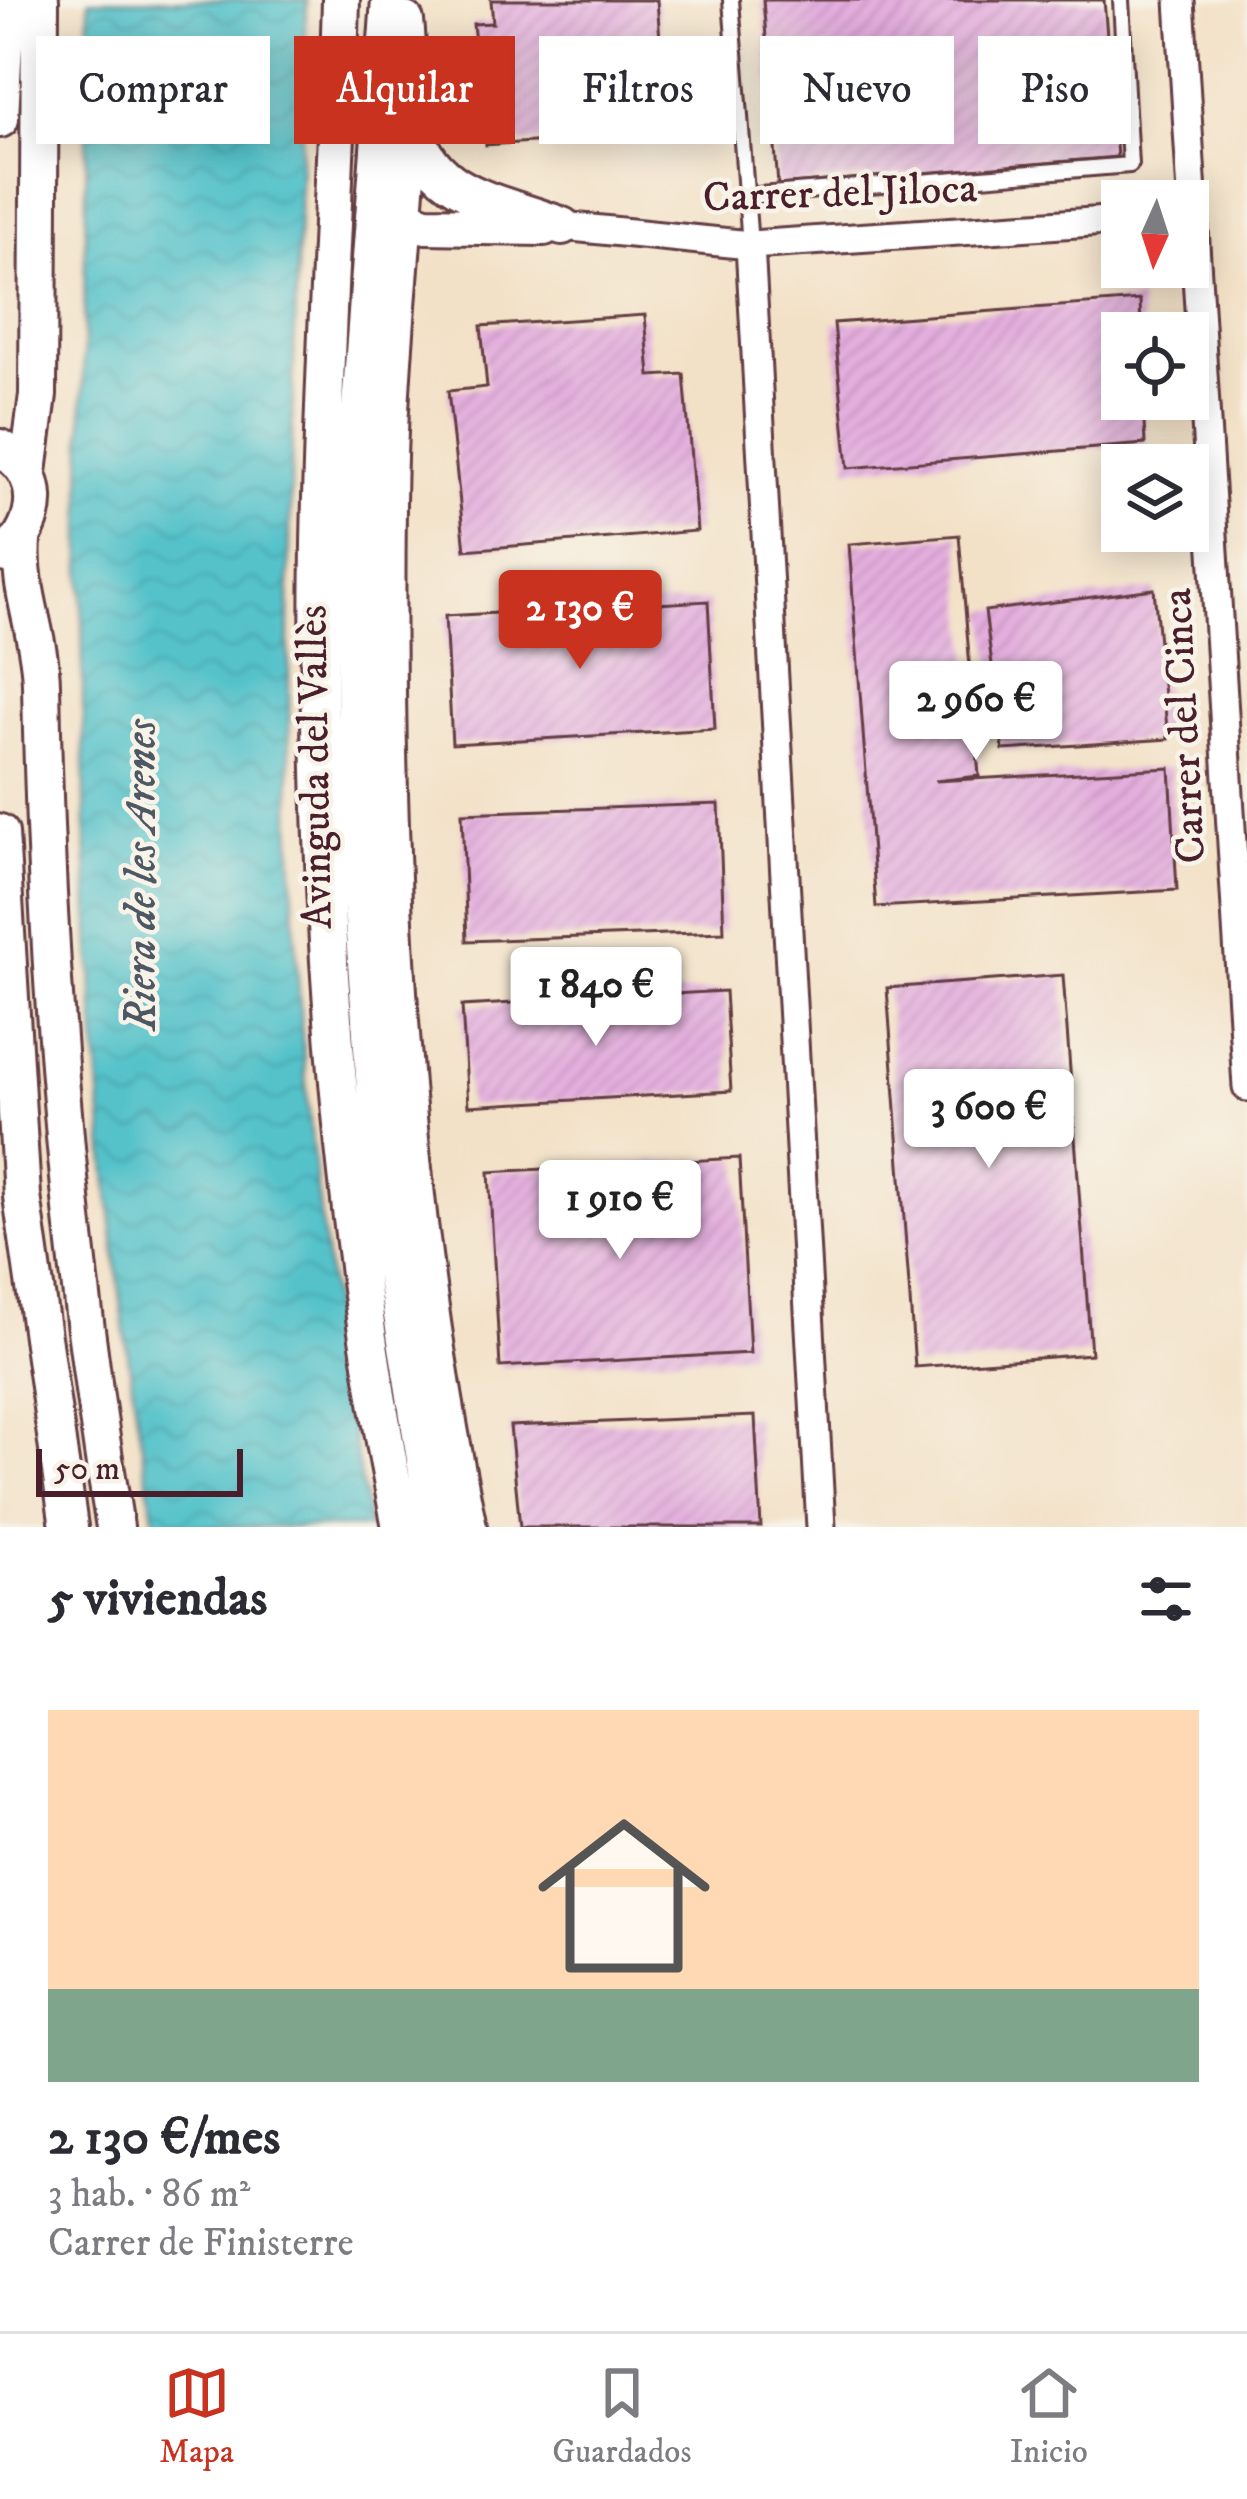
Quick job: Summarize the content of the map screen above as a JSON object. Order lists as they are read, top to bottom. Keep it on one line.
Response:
{"streets":{"main road":["Avinguda del Vallès"],"street":["Carrer del Jiloca","Carrer del Cinca"]},"water":["Riera de les Arenes"],"scale_bar":"50 m","north":"bottom","page":{"chip":["Comprar","Alquilar","Filtros","Nuevo","Piso"],"price":["2 130 €","2 960 €","1 840 €","3 600 €","1 910 €"],"scale":"50 m","heading":"5 viviendas","list":[{"name":"2 130 €/mes","note":"3 hab. · 86 m² · Carrer de Finisterre"}],"tabs":["Mapa","Guardados","Inicio"]}}
